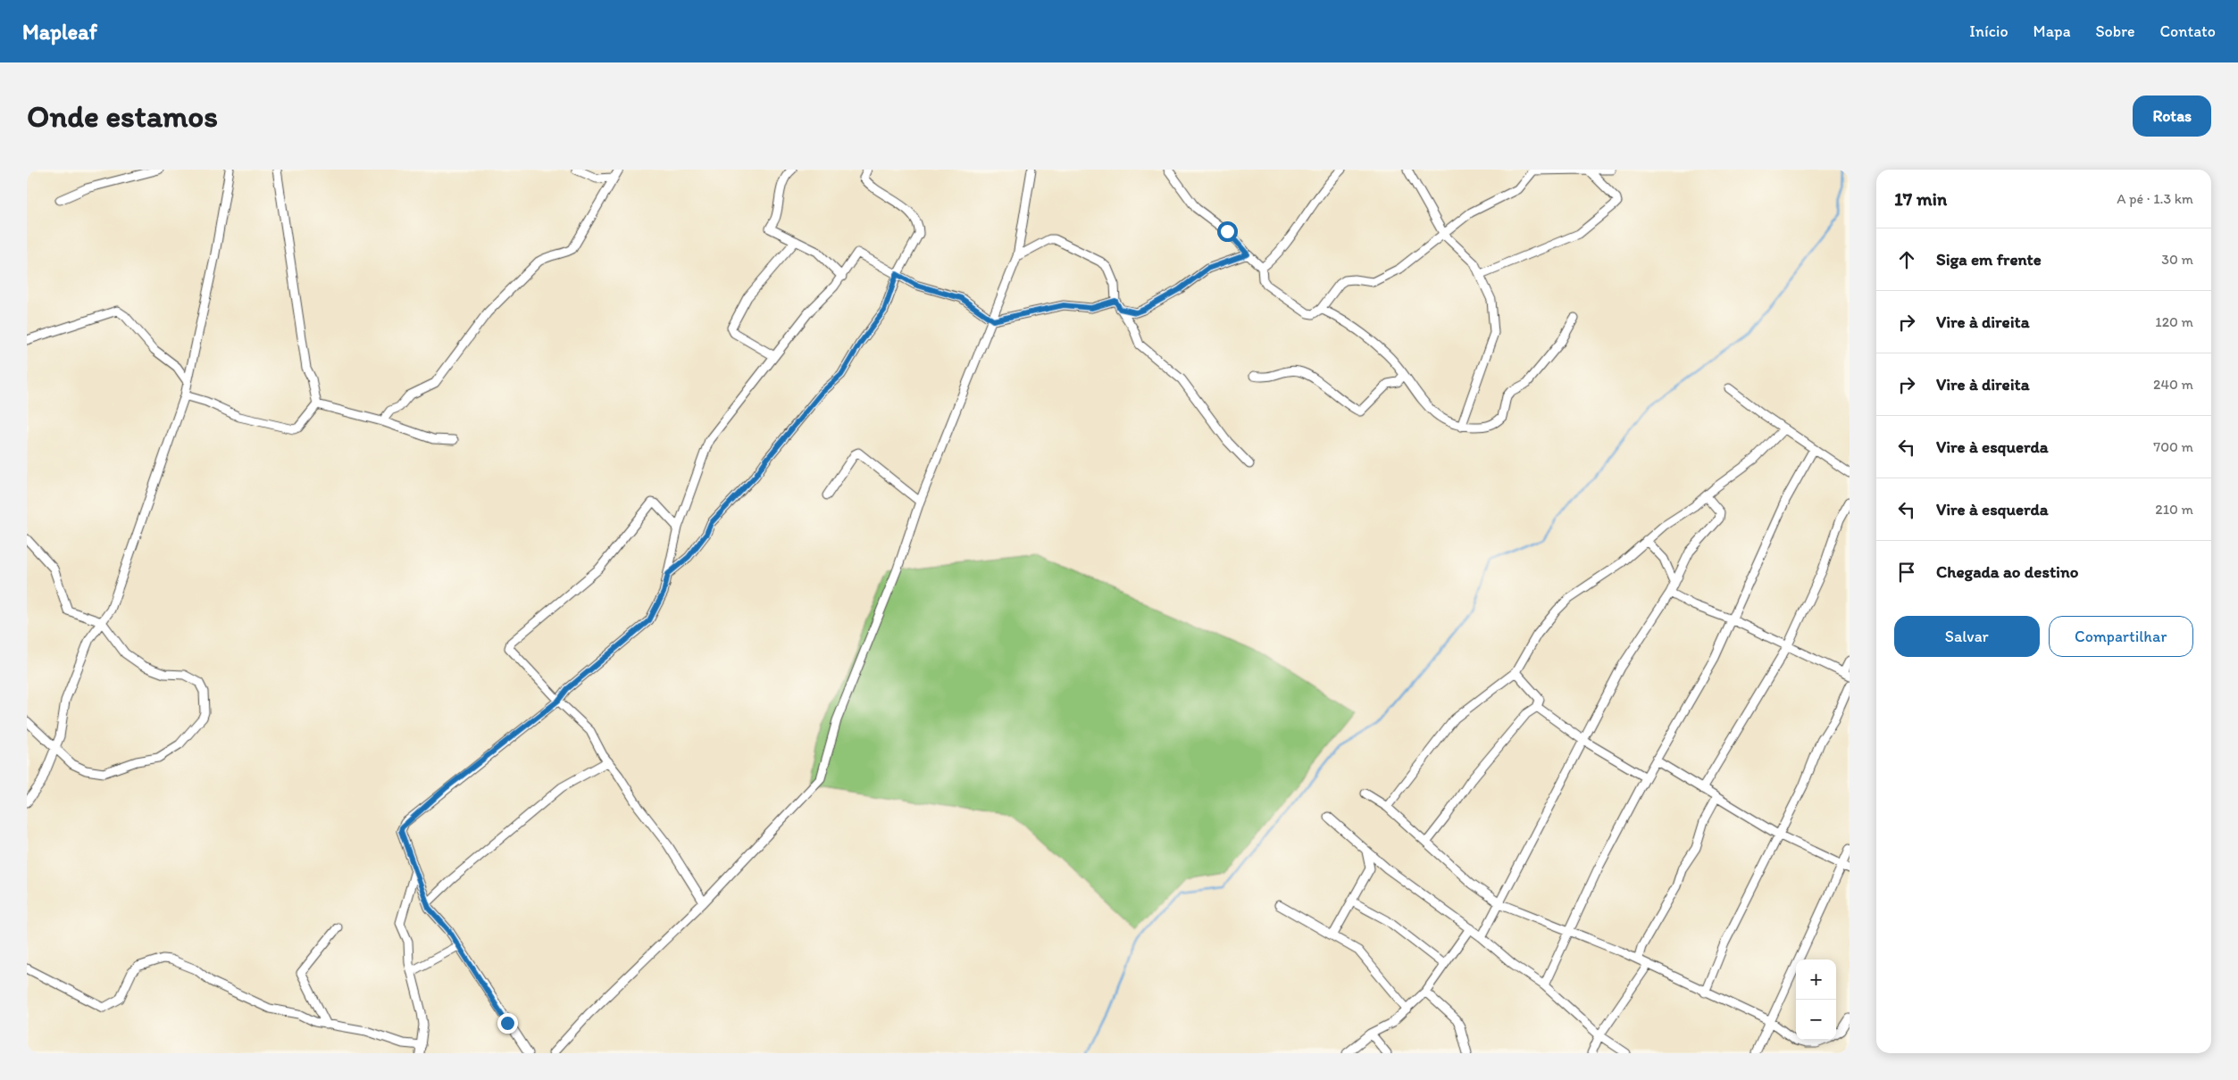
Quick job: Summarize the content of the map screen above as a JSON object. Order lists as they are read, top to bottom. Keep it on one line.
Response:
{"page":{"header":"Mapleaf","nav":["Início","Mapa","Sobre","Contato"],"buttons":["Rotas",["Salvar","Compartilhar"]],"title":"Onde estamos","heading":["17 min","A pé · 1.3 km"],"list":[["Siga em frente","30 m"],["Vire à direita","120 m"],["Vire à direita","240 m"],["Vire à esquerda","700 m"],["Vire à esquerda","210 m"],"Chegada ao destino"],"map_buttons":["+","−"]}}
